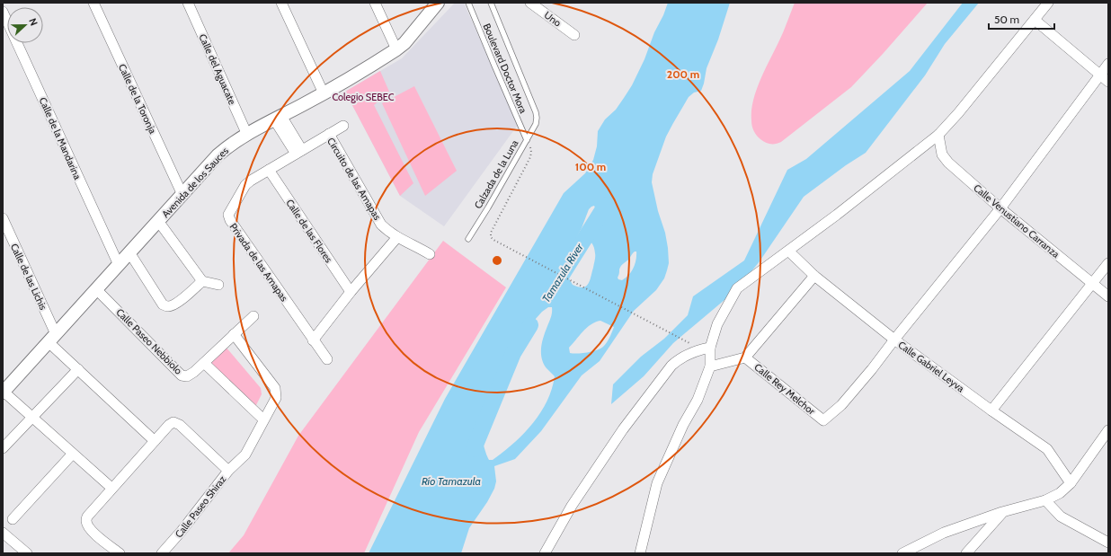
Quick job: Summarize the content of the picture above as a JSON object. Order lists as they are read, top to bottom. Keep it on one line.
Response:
{"streets":{"street":["Uno","Calle del Aguacate","Calle de la Toronja","Calle de la Mandarina","Circuito de las Amapas","Avenida de los Sauces","Calle Venustiano Carranza","Calle de las Flores","Privada de las Amapas","Calle de las Lichis","Calle Paseo Nebbiolo","Calle Gabriel Leyva","Calle Rey Melchor","Calle Paseo Shiraz"],"lane":["Boulevard Doctor Mora","Calzada de la Luna"]},"crossings":[["Boulevard Doctor Mora","Calzada de la Luna"],["Calle del Aguacate","Avenida de los Sauces"],["Calle de la Toronja","Avenida de los Sauces"],["Calle de la Mandarina","Avenida de los Sauces"],["Circuito de las Amapas","Calle de las Flores"],["Circuito de las Amapas","Privada de las Amapas"],["Avenida de los Sauces","Calle de las Lichis"],["Avenida de los Sauces","Calle Paseo Nebbiolo"],["Calle de las Flores","Privada de las Amapas"],["Calle Gabriel Leyva","Calle Rey Melchor"]],"water":["Tamazula River","Río Tamazula"],"parks":["Colegio SEBEC"],"scale_bar":"50 m","north":"right","rings":["200 m","100 m"]}
